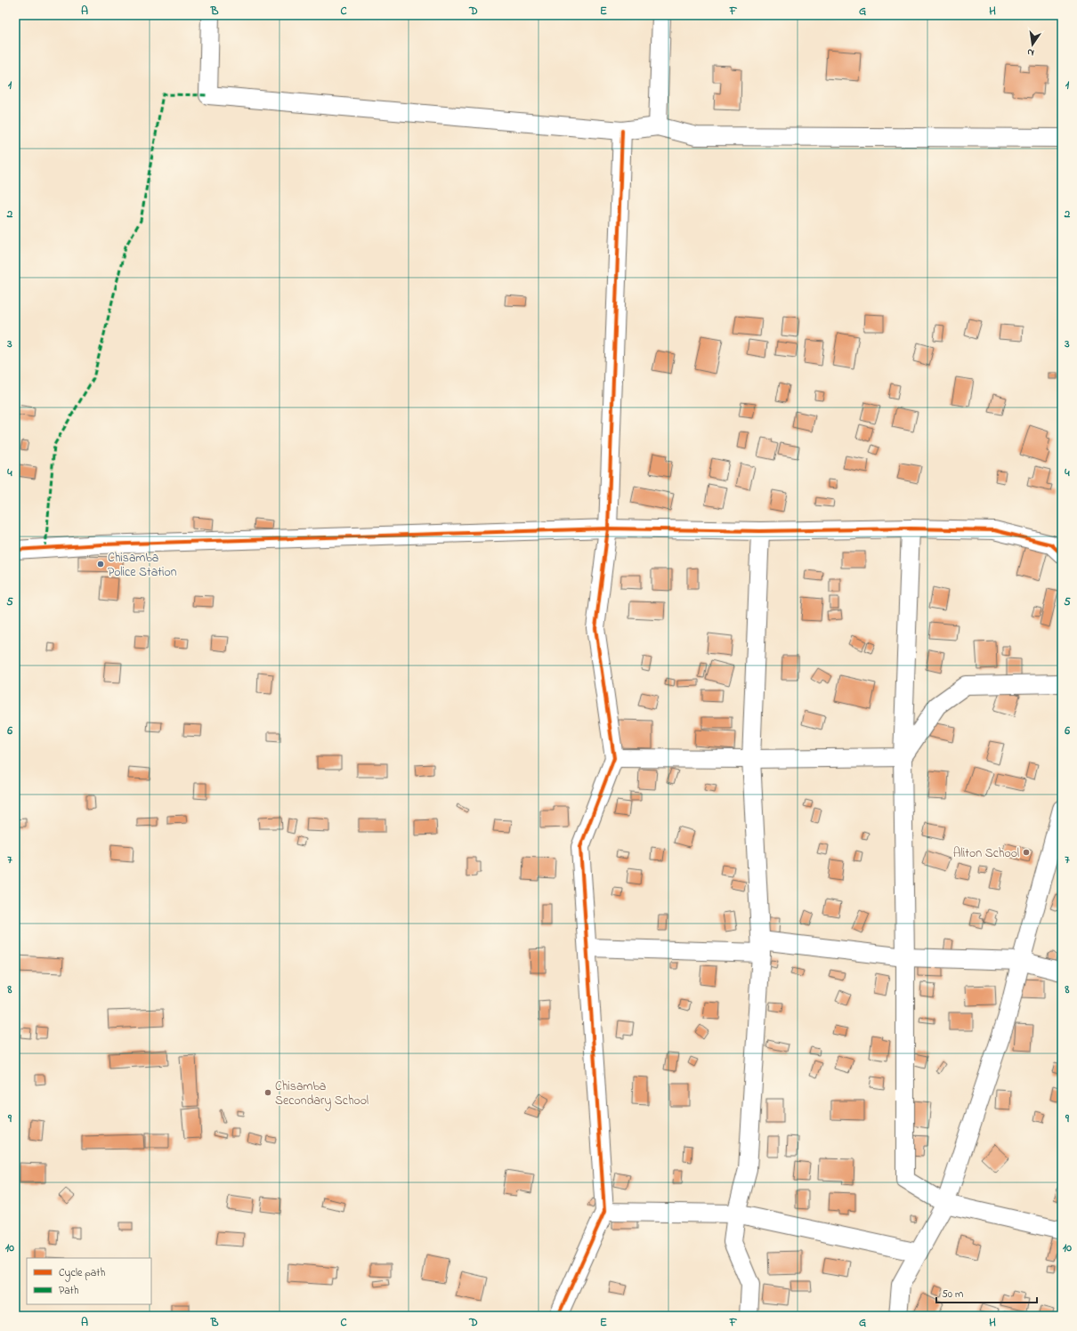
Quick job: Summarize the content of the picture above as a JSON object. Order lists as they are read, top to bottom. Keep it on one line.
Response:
{"places":["Chisamba Police Station","Aliton School","Chisamba Secondary School"],"legend":["Cycle path","Path"],"scale_bar":"50 m","north":"bottom","grid":{"columns":["A","B","C","D","E","F","G","H"],"rows":["1","2","3","4","5","6","7","8","9","10"]}}
